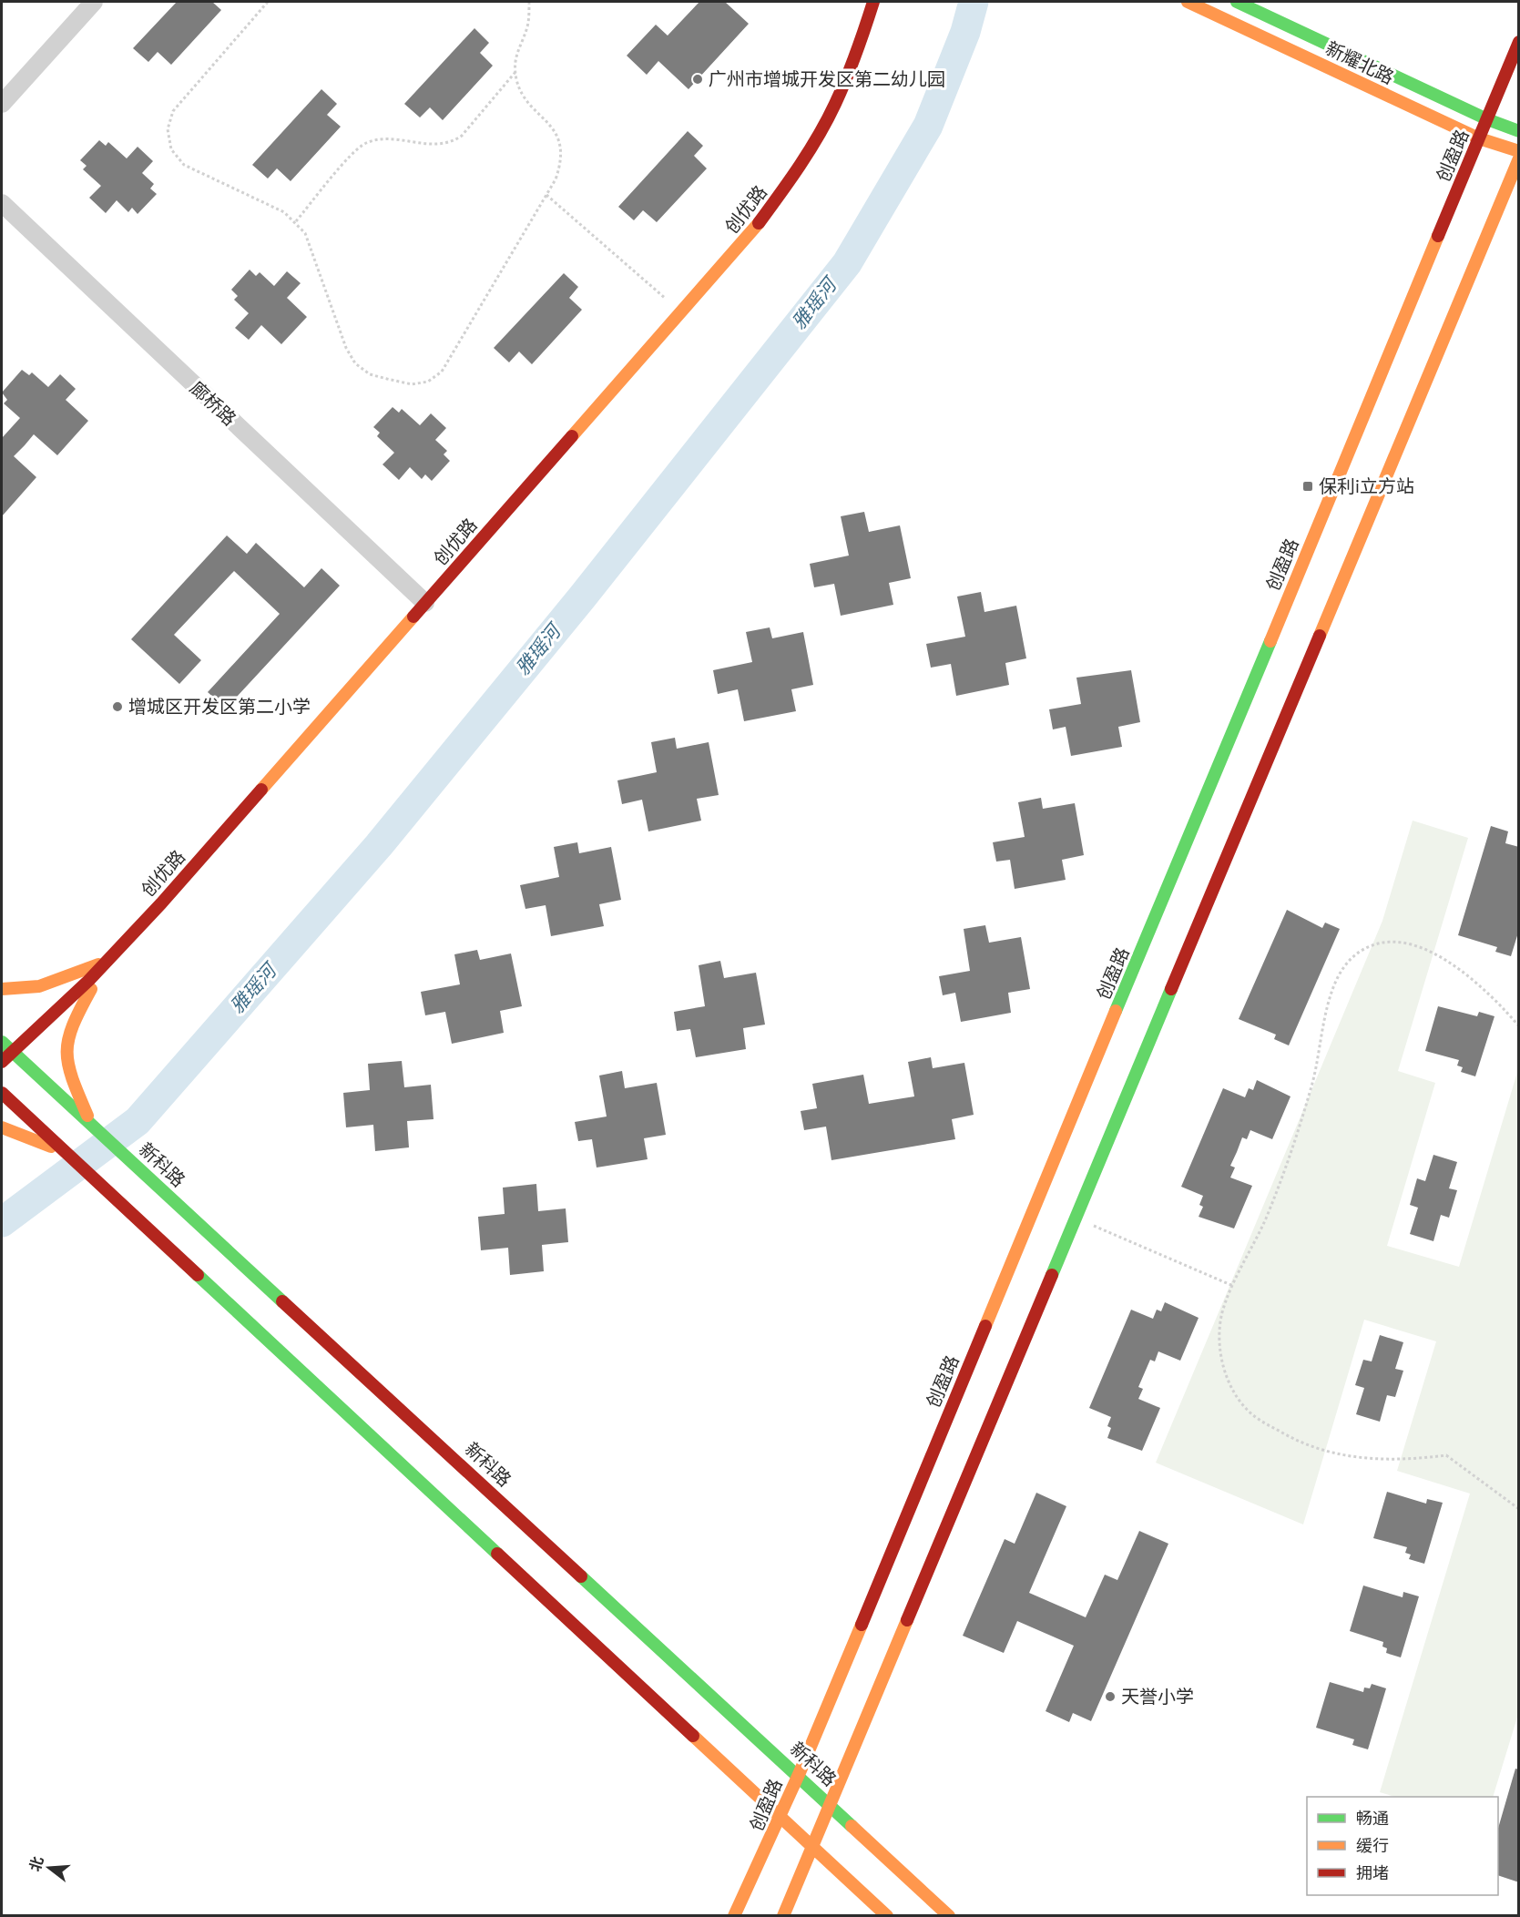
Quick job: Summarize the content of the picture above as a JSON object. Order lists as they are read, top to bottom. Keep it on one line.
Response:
{"streets":{"street":["新耀北路","创盈路","创优路","廊桥路","新科路"]},"crossings":[["新耀北路","创盈路"],["创盈路","新科路"],["创优路","廊桥路"],["创优路","新科路"]],"water":["雅瑶河"],"places":{"other":["广州市增城开发区第二幼儿园","增城区开发区第二小学","天誉小学"],"transit":["保利i立方站"]},"legend":["畅通","缓行","拥堵"],"north":"left"}
